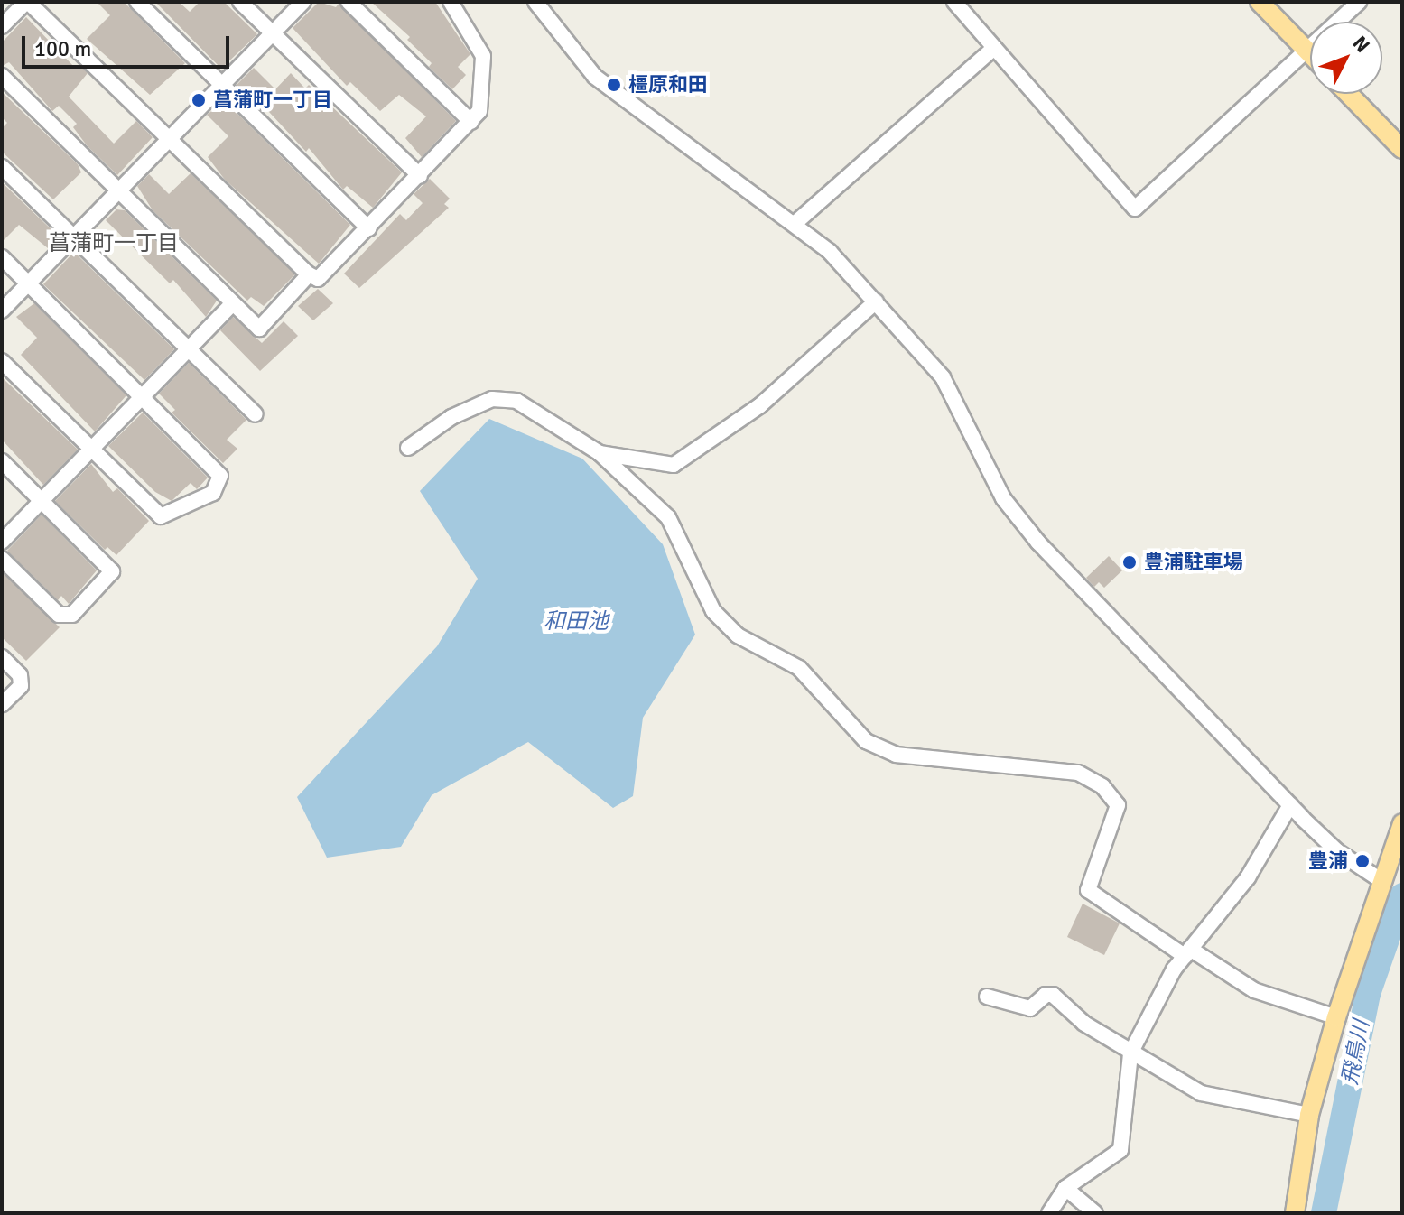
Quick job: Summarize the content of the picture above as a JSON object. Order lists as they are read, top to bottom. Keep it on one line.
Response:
{"districts":["菖蒲町一丁目"],"water":["和田池","飛鳥川"],"places":["橿原和田","菖蒲町一丁目","豊浦駐車場","豊浦"],"scale_bar":"100 m","north":"top right"}
